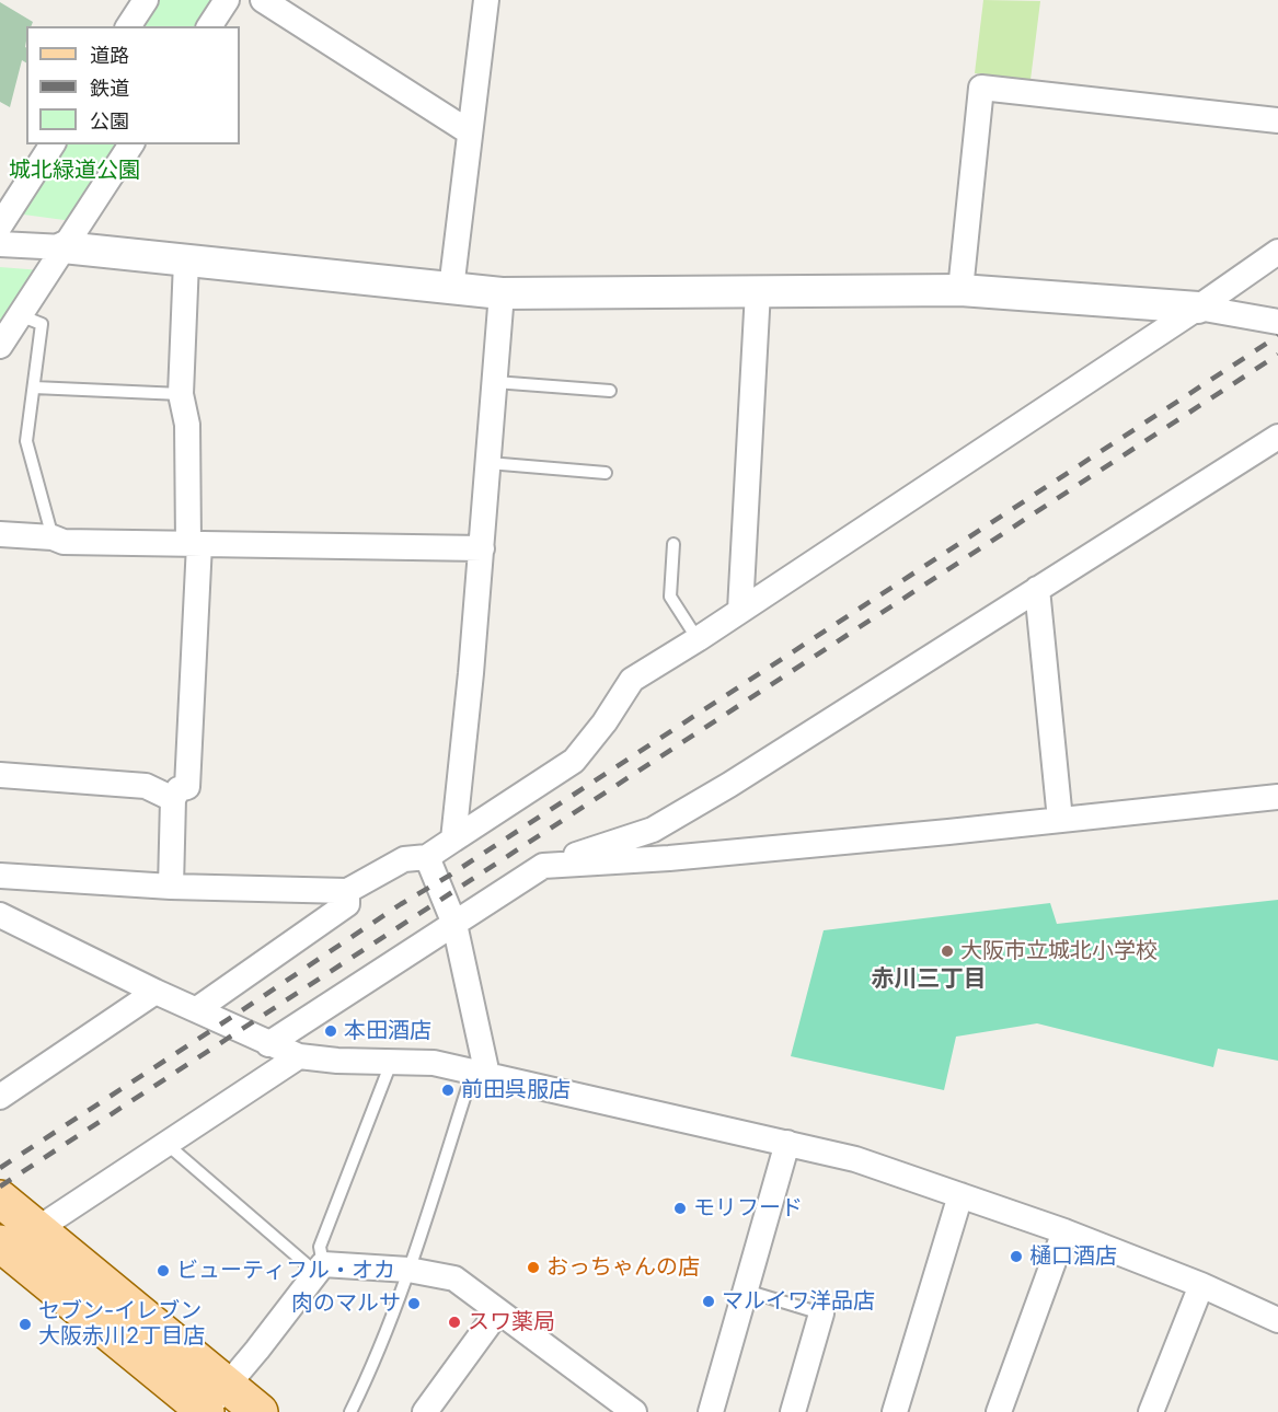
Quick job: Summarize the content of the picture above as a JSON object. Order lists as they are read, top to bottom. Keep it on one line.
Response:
{"districts":["赤川三丁目"],"parks":["城北緑道公園"],"places":["大阪市立城北小学校","本田酒店","前田呉服店","モリフード","樋口酒店","おっちゃんの店","ビューティフル・オカ","マルイワ洋品店","肉のマルサ","スワ薬局","セブン-イレブン 大阪赤川2丁目店"],"legend":["道路","鉄道","公園"]}
